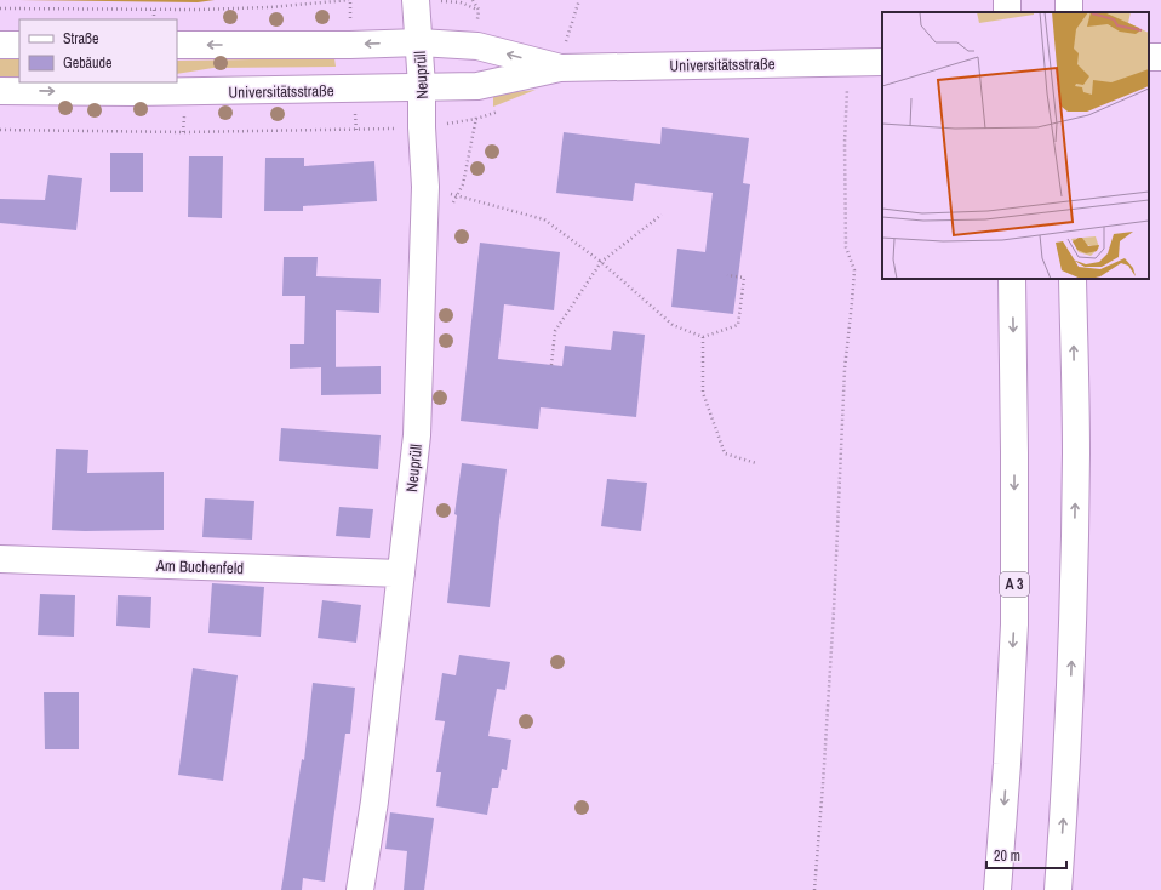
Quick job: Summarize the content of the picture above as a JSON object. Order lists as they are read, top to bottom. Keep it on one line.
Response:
{"streets":{"main road":["Universitätsstraße","Neuprüll","Am Buchenfeld","A 3"]},"crossings":[["Universitätsstraße","Neuprüll"],["Neuprüll","Am Buchenfeld"]],"legend":["Straße","Gebäude"],"scale_bar":"20 m"}
